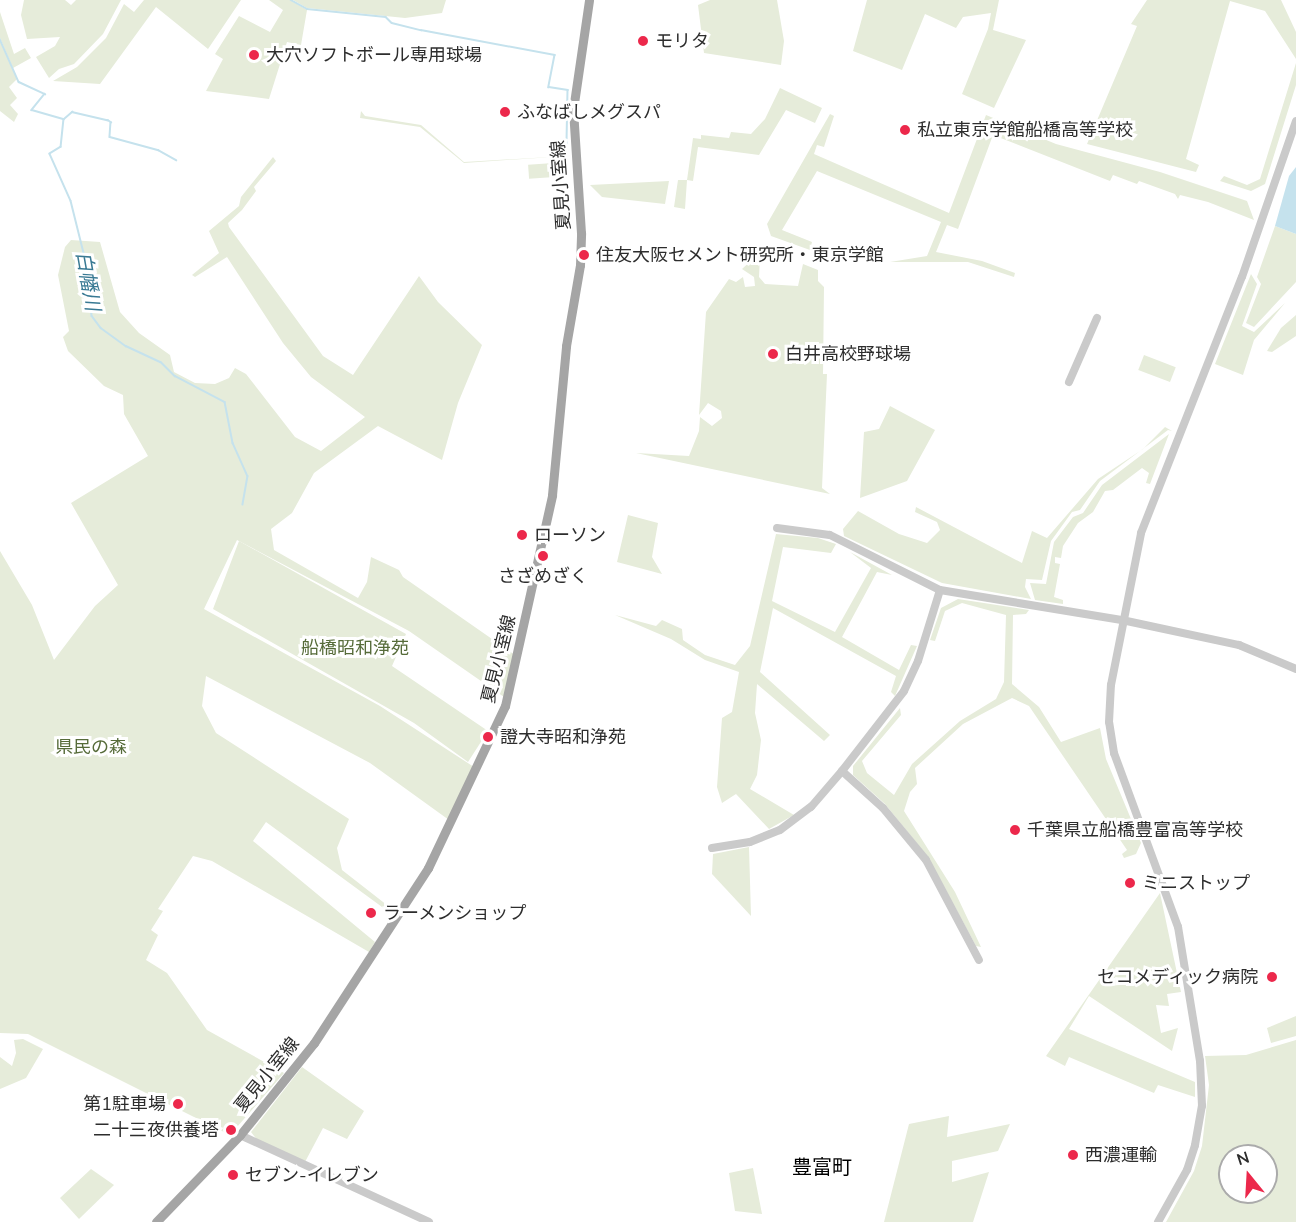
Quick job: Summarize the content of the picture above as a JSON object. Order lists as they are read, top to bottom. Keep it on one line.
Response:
{"streets":{"main road":["夏見小室線"]},"districts":["豊富町"],"water":["白幡川"],"parks":["船橋昭和浄苑","県民の森"],"places":["モリタ","大穴ソフトボール専用球場","ふなばしメグスパ","私立東京学館船橋高等学校","住友大阪セメント研究所・東京学館","白井高校野球場","ローソン","さざめざく","證大寺昭和浄苑","千葉県立船橋豊富高等学校","ミニストップ","ラーメンショップ","セコメディック病院","第1駐車場","二十三夜供養塔","西濃運輸","セブン-イレブン"],"north":"top"}
